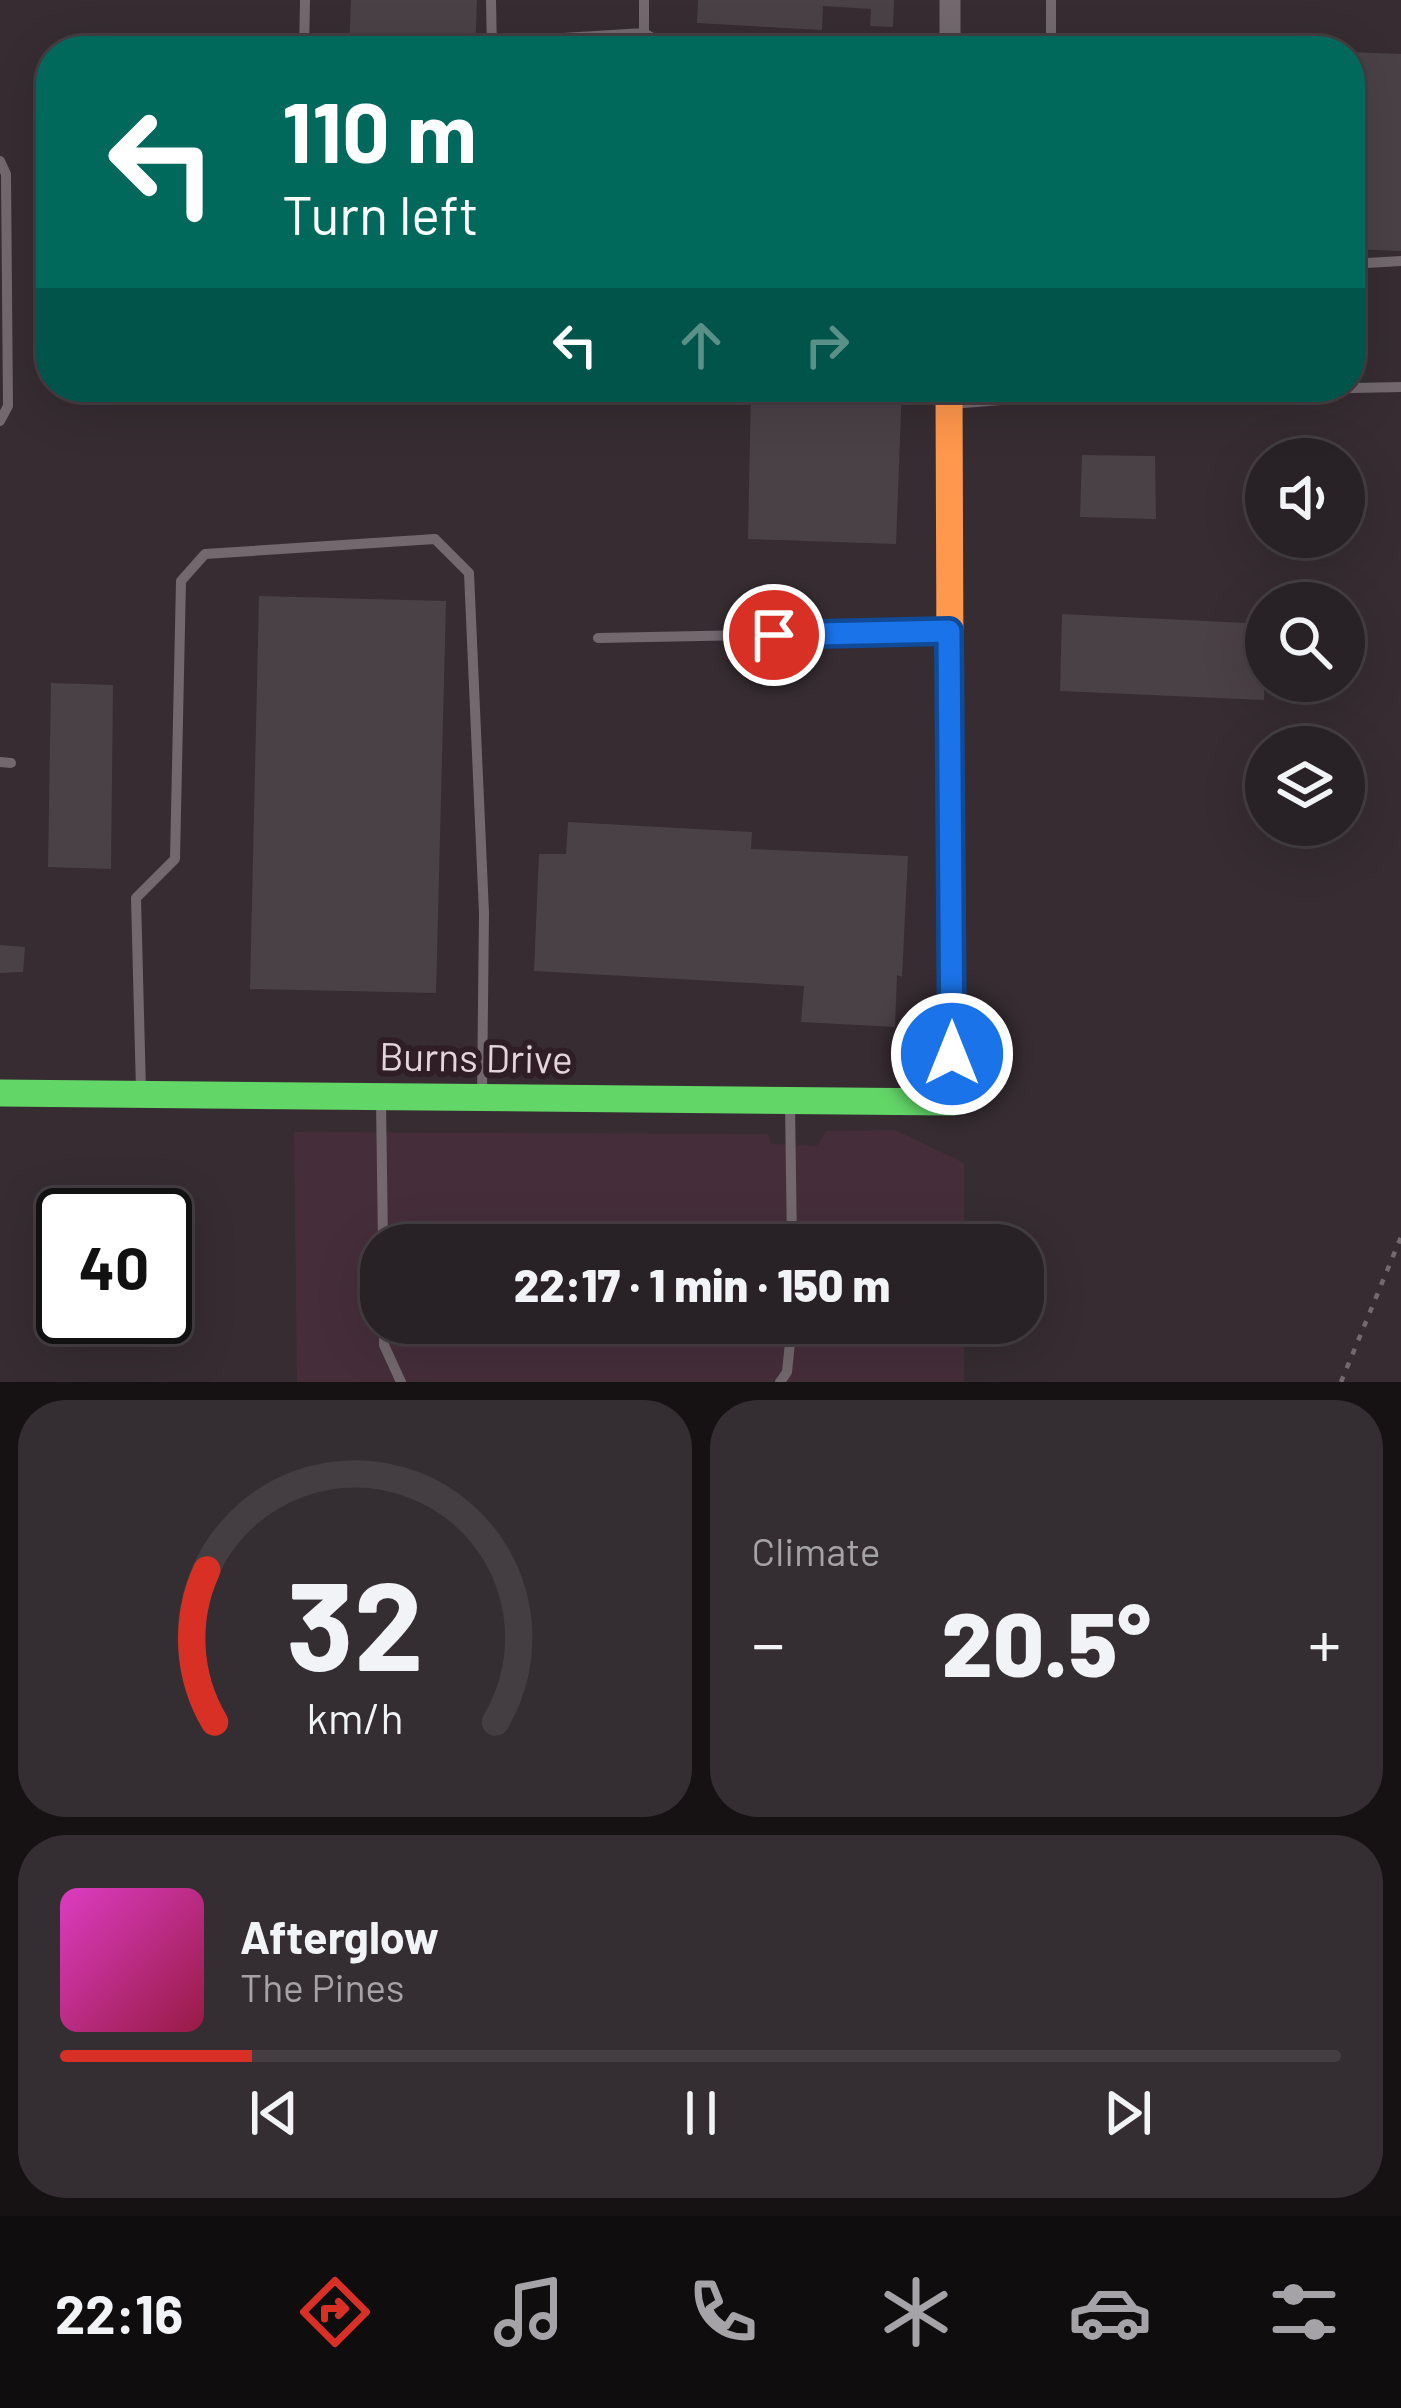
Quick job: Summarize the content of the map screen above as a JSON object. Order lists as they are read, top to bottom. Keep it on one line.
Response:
{"streets":{"street":["Burns Drive"]},"page":{"turn":["110 m","Turn left"],"limit":"40","trip":"22:17 · 1 min · 150 m","tile":"Climate","heat":["−","20.5°","+"],"song":["Afterglow","The Pines"],"tabs":"22:16","gauge":["32","km/h"]}}
